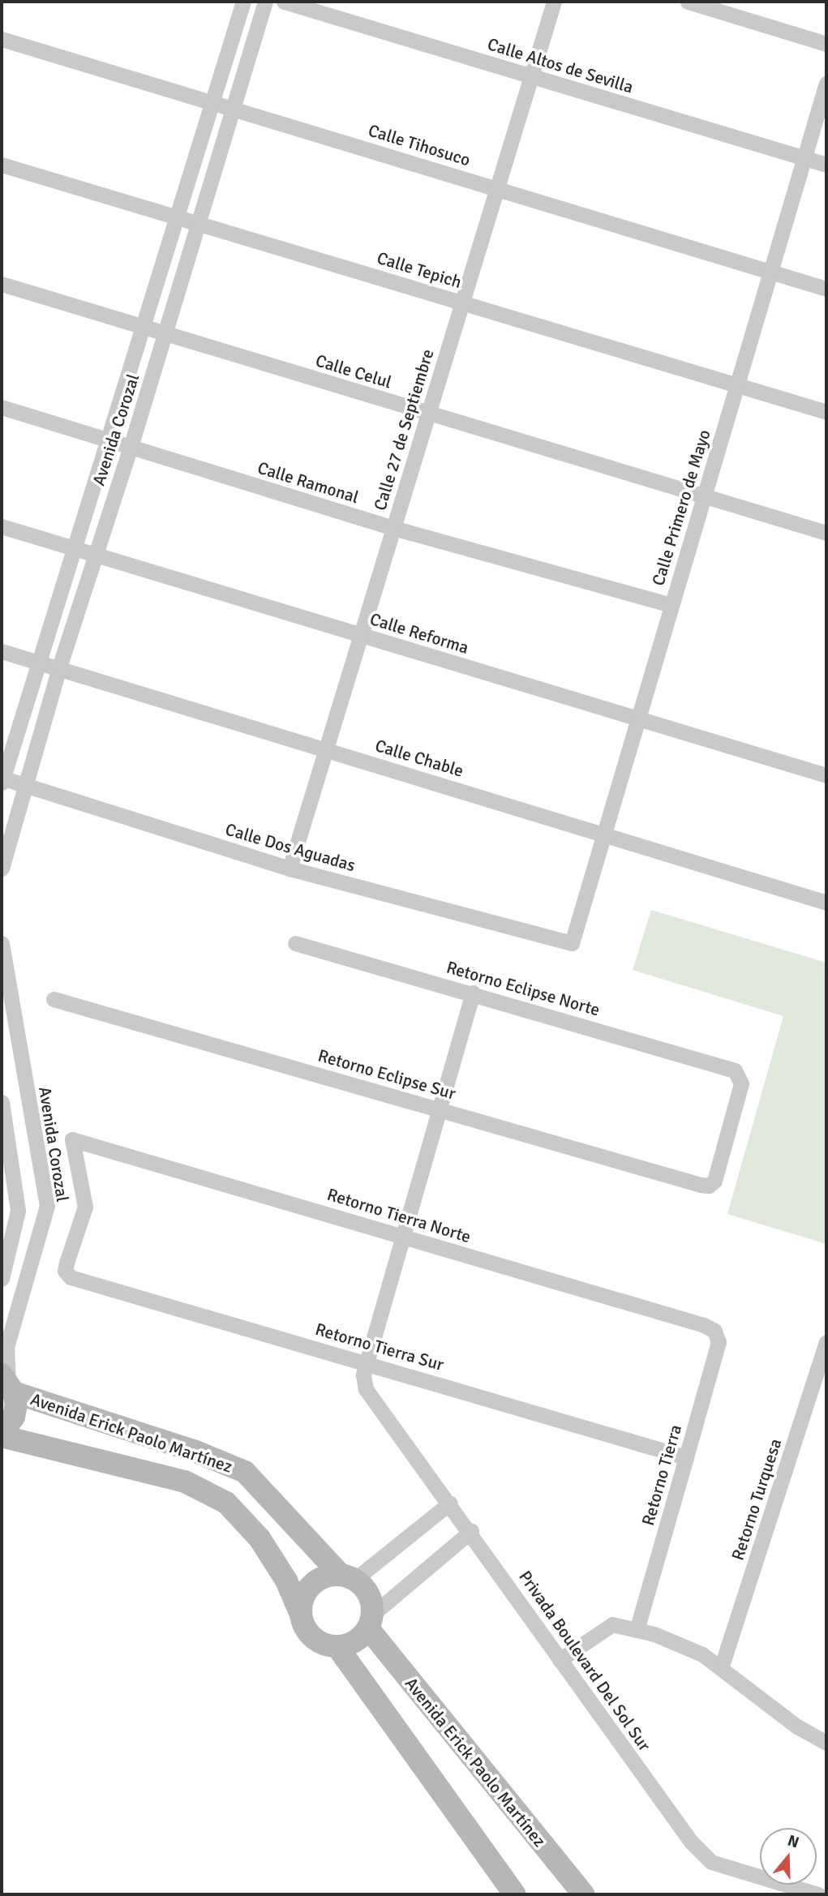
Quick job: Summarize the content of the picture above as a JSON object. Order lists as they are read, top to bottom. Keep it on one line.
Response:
{"streets":{"street":["Calle Altos de Sevilla","Calle Tihosuco","Calle Tepich","Calle Celul","Avenida Corozal","Calle 27 de Septiembre","Calle Ramonal","Calle Primero de Mayo","Calle Reforma","Calle Chable","Calle Dos Aguadas","Retorno Eclipse Norte","Retorno Eclipse Sur","Retorno Tierra Norte","Retorno Tierra Sur","Avenida Erick Paolo Martínez","Retorno Tierra","Retorno Turquesa","Privada Boulevard Del Sol Sur"]},"crossings":[["Calle Altos de Sevilla","Calle 27 de Septiembre"],["Calle Altos de Sevilla","Calle Primero de Mayo"],["Calle Tihosuco","Avenida Corozal"],["Calle Tihosuco","Calle 27 de Septiembre"],["Calle Tihosuco","Calle Primero de Mayo"],["Calle Tepich","Avenida Corozal"],["Calle Tepich","Calle 27 de Septiembre"],["Calle Tepich","Calle Primero de Mayo"],["Calle Celul","Avenida Corozal"],["Calle Celul","Calle 27 de Septiembre"],["Calle Celul","Calle Primero de Mayo"],["Avenida Corozal","Calle Ramonal"],["Avenida Corozal","Calle Reforma"],["Avenida Corozal","Calle Chable"],["Avenida Corozal","Calle Dos Aguadas"],["Avenida Corozal","Avenida Erick Paolo Martínez"],["Calle 27 de Septiembre","Calle Ramonal"],["Calle 27 de Septiembre","Calle Reforma"],["Calle 27 de Septiembre","Calle Chable"],["Calle 27 de Septiembre","Calle Dos Aguadas"],["Calle Ramonal","Calle Primero de Mayo"],["Calle Primero de Mayo","Calle Reforma"],["Calle Primero de Mayo","Calle Chable"],["Calle Primero de Mayo","Calle Dos Aguadas"],["Retorno Eclipse Norte","Retorno Eclipse Sur"],["Retorno Tierra Norte","Retorno Tierra Sur"],["Retorno Tierra Norte","Retorno Tierra"],["Retorno Tierra Sur","Retorno Tierra"],["Retorno Tierra Sur","Privada Boulevard Del Sol Sur"]],"north":"top"}
